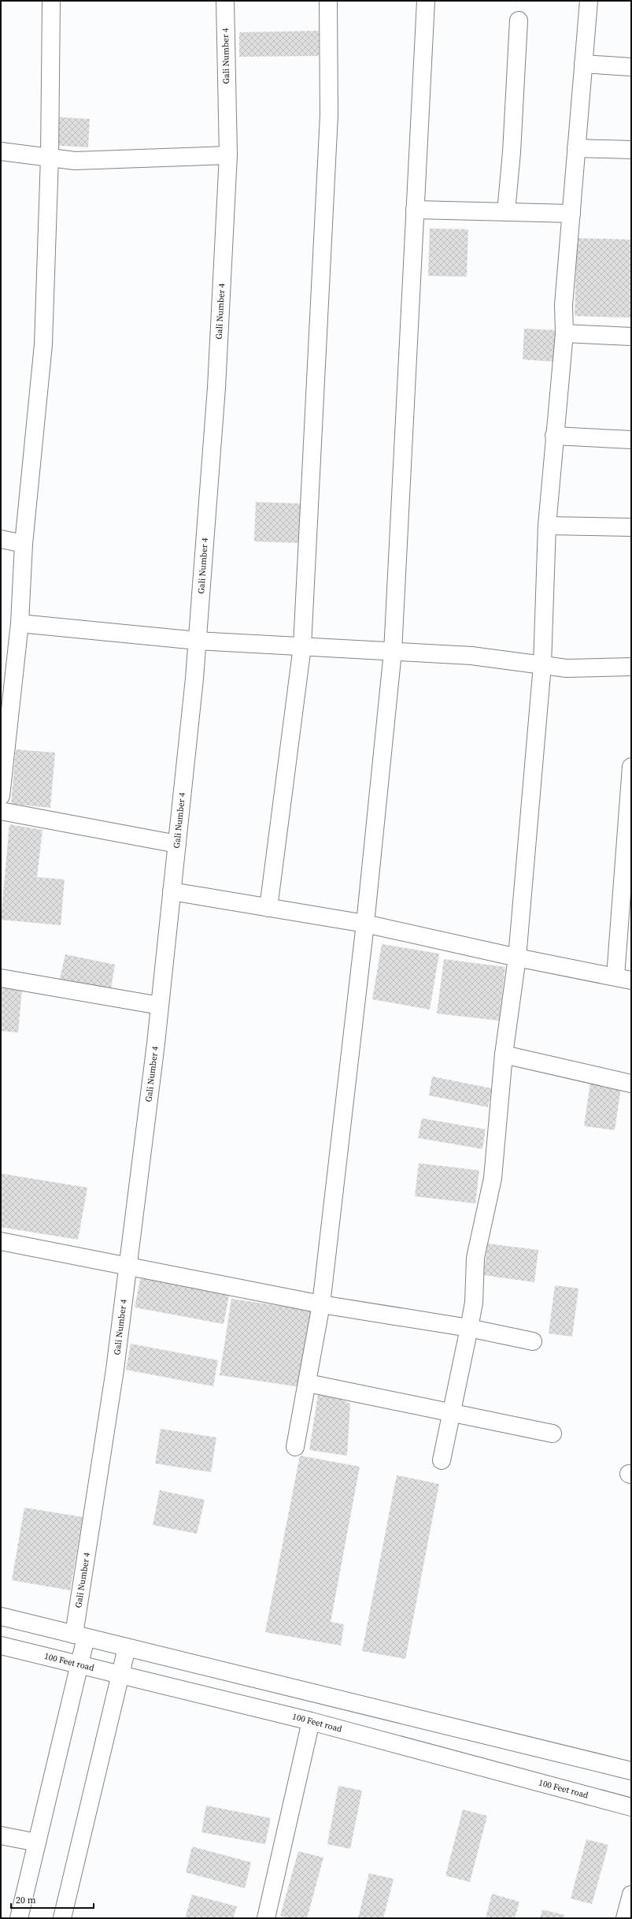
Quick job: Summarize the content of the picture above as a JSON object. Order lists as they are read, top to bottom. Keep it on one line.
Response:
{"streets":{"street":["Gali Number 4","100 Feet road"]},"crossings":[["Gali Number 4","100 Feet road"]],"scale_bar":"20 m"}
